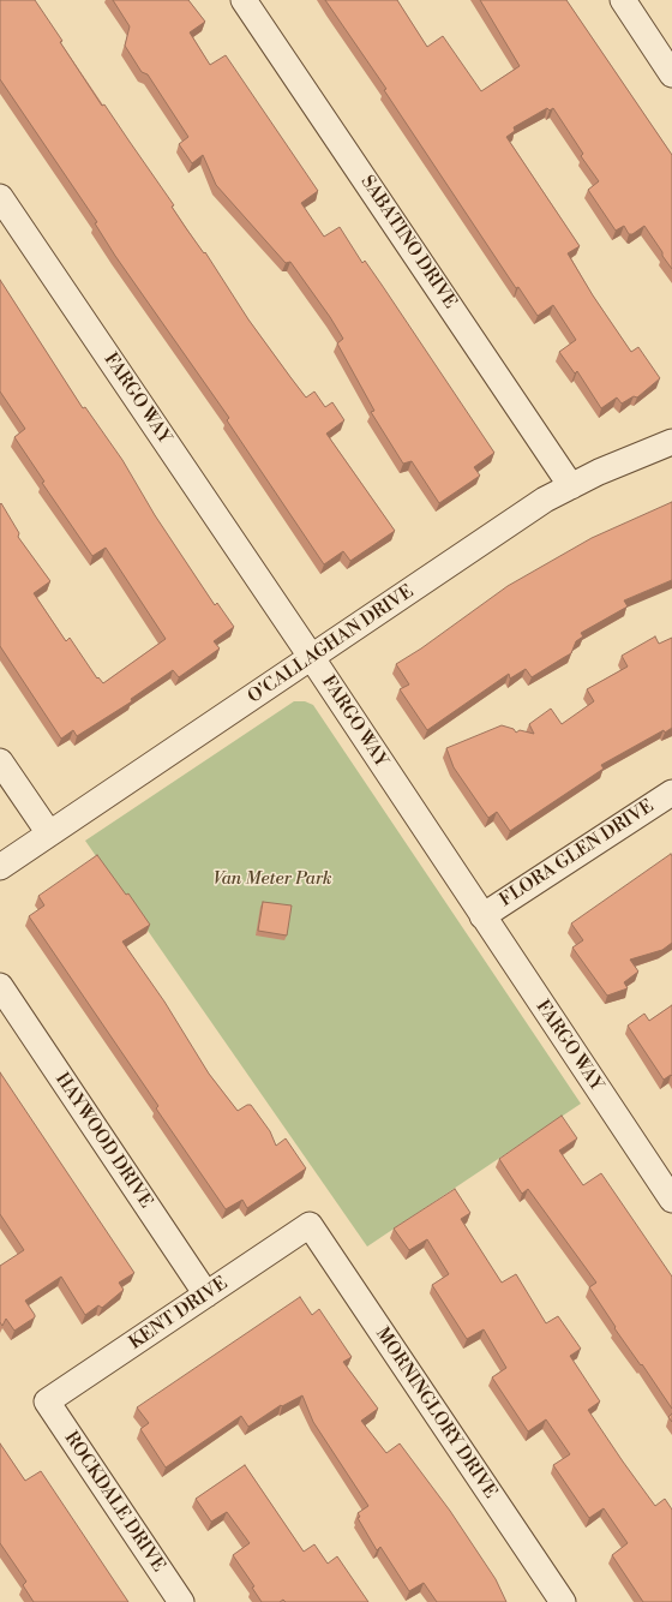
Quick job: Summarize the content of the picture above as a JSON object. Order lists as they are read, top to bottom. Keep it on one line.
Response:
{"streets":{"street":["SABATINO DRIVE","FARGO WAY","O'CALLAGHAN DRIVE","FLORA GLEN DRIVE","HAYWOOD DRIVE","KENT DRIVE","MORNINGLORY DRIVE","ROCKDALE DRIVE"]},"crossings":[["SABATINO DRIVE","O'CALLAGHAN DRIVE"],["FARGO WAY","O'CALLAGHAN DRIVE"],["FARGO WAY","FLORA GLEN DRIVE"],["HAYWOOD DRIVE","KENT DRIVE"],["KENT DRIVE","MORNINGLORY DRIVE"],["KENT DRIVE","ROCKDALE DRIVE"]],"parks":["Van Meter Park"]}
